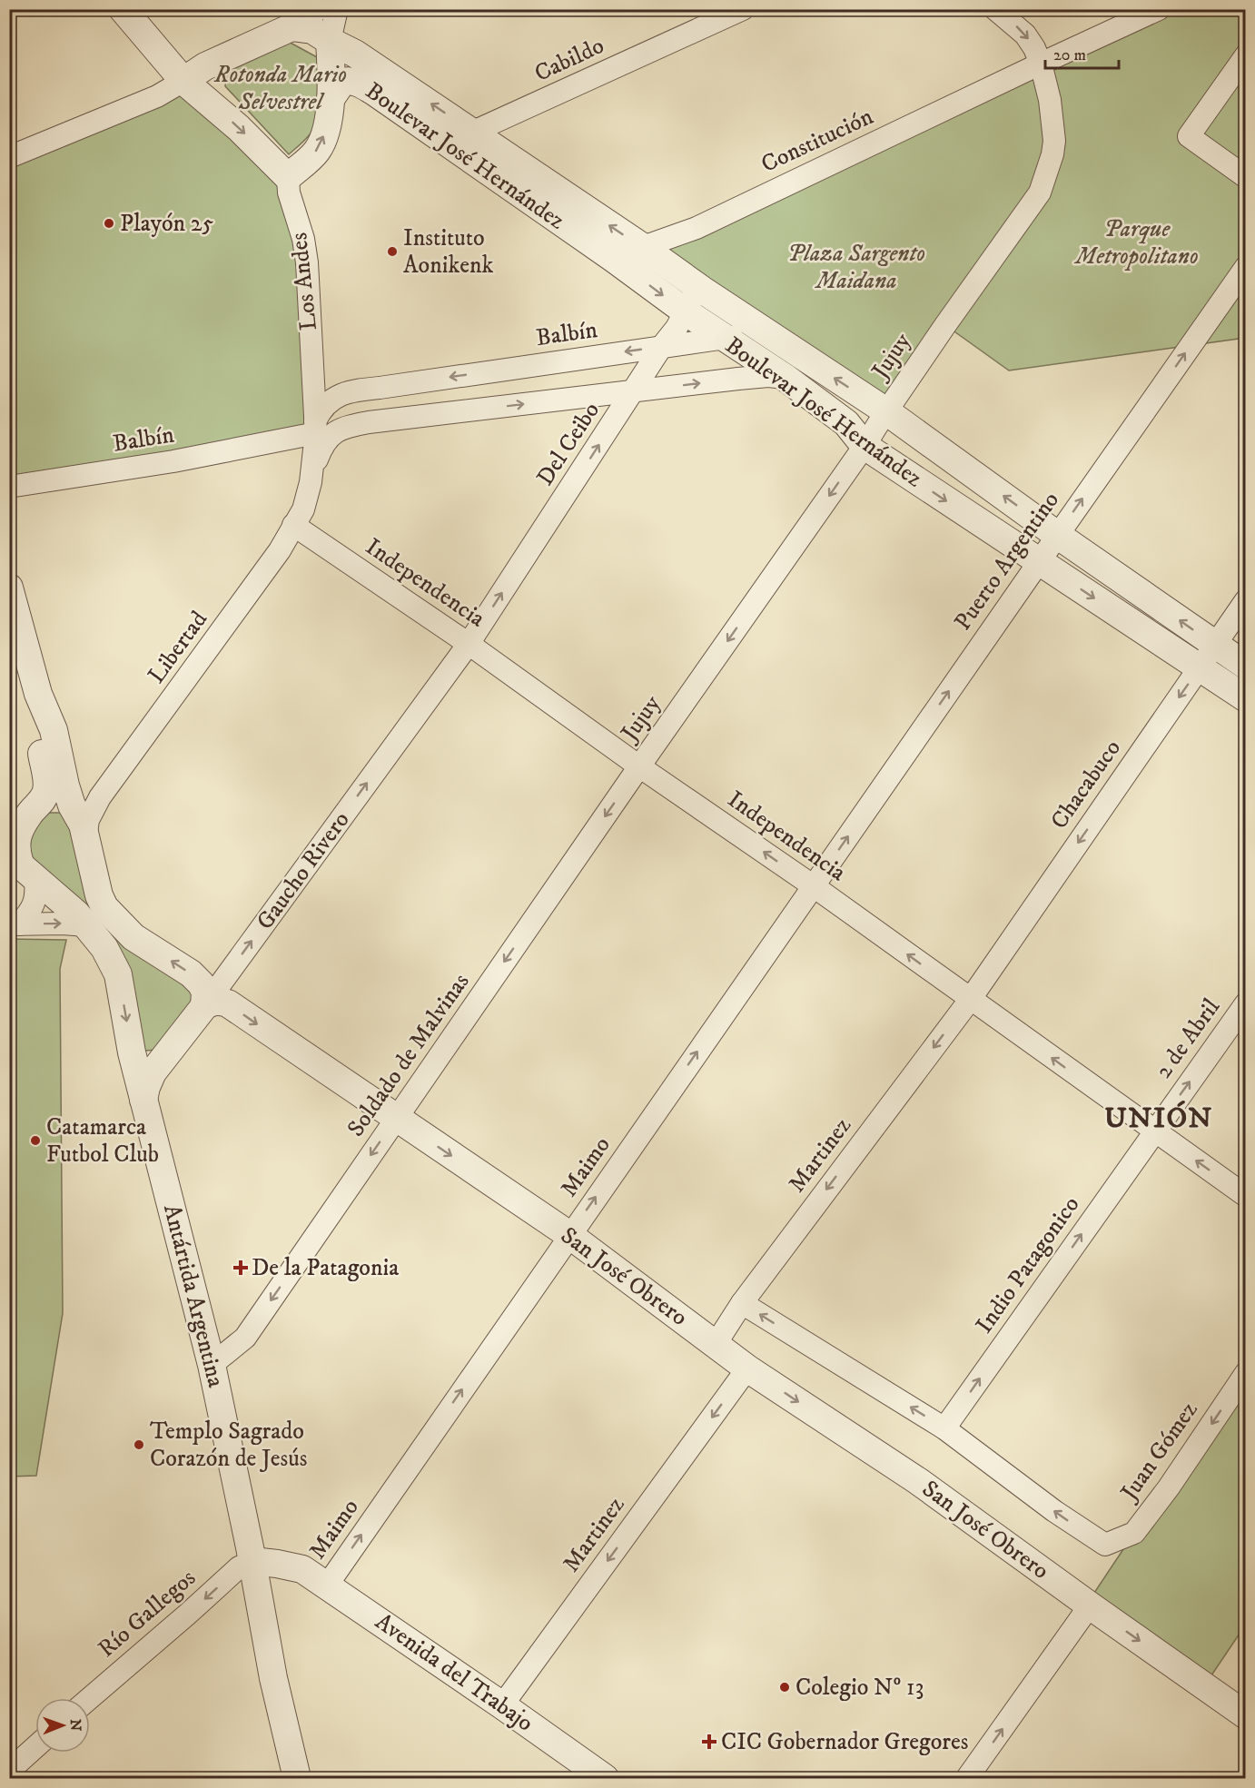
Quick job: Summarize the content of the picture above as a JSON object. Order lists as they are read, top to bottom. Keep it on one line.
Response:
{"streets":{"street":["Cabildo","Constitución","Boulevar José Hernández","Los Andes","Balbín","Jujuy","Del Ceibo","Puerto Argentino","Independencia","Libertad","Chacabuco","Gaucho Rivero","2 de Abril","Soldado de Malvinas","Martinez","Maimo","Indio Patagonico","San José Obrero","Antártida Argentina","Juan Gómez","Río Gallegos","Avenida del Trabajo"]},"crossings":[["Cabildo","Boulevar José Hernández"],["Constitución","Boulevar José Hernández"],["Constitución","Jujuy"],["Boulevar José Hernández","Balbín"],["Boulevar José Hernández","Jujuy"],["Boulevar José Hernández","Del Ceibo"],["Boulevar José Hernández","Puerto Argentino"],["Boulevar José Hernández","Chacabuco"],["Los Andes","Balbín"],["Los Andes","Independencia"],["Los Andes","Libertad"],["Balbín","Del Ceibo"],["Jujuy","Independencia"],["Jujuy","Soldado de Malvinas"],["Del Ceibo","Independencia"],["Del Ceibo","Gaucho Rivero"],["Puerto Argentino","Independencia"],["Puerto Argentino","Maimo"],["Independencia","Libertad"],["Independencia","Chacabuco"],["Independencia","Gaucho Rivero"],["Independencia","2 de Abril"],["Independencia","Soldado de Malvinas"],["Independencia","Martinez"],["Independencia","Maimo"],["Independencia","Indio Patagonico"],["Chacabuco","Martinez"],["Gaucho Rivero","San José Obrero"],["Gaucho Rivero","Antártida Argentina"],["2 de Abril","Indio Patagonico"],["Soldado de Malvinas","San José Obrero"],["Soldado de Malvinas","Antártida Argentina"],["Martinez","San José Obrero"],["Martinez","Avenida del Trabajo"],["Maimo","San José Obrero"],["Maimo","Avenida del Trabajo"],["Indio Patagonico","Juan Gómez"],["Antártida Argentina","Río Gallegos"],["Antártida Argentina","Avenida del Trabajo"],["Río Gallegos","Avenida del Trabajo"]],"one_way":["Jujuy","Del Ceibo","Puerto Argentino","Independencia","Chacabuco","Gaucho Rivero","2 de Abril","Soldado de Malvinas","Martinez","Maimo","Indio Patagonico","San José Obrero","Río Gallegos"],"districts":["UNIÓN"],"parks":["Rotonda Mario Selvestrel","Parque Metropolitano","Plaza Sargento Maidana"],"places":{"other":["Playón 25","Instituto Aonikenk","Catamarca Futbol Club","Templo Sagrado Corazón de Jesús","Colegio Nº 13"],"health":["De la Patagonia","CIC Gobernador Gregores"]},"scale_bar":"20 m","north":"right"}
